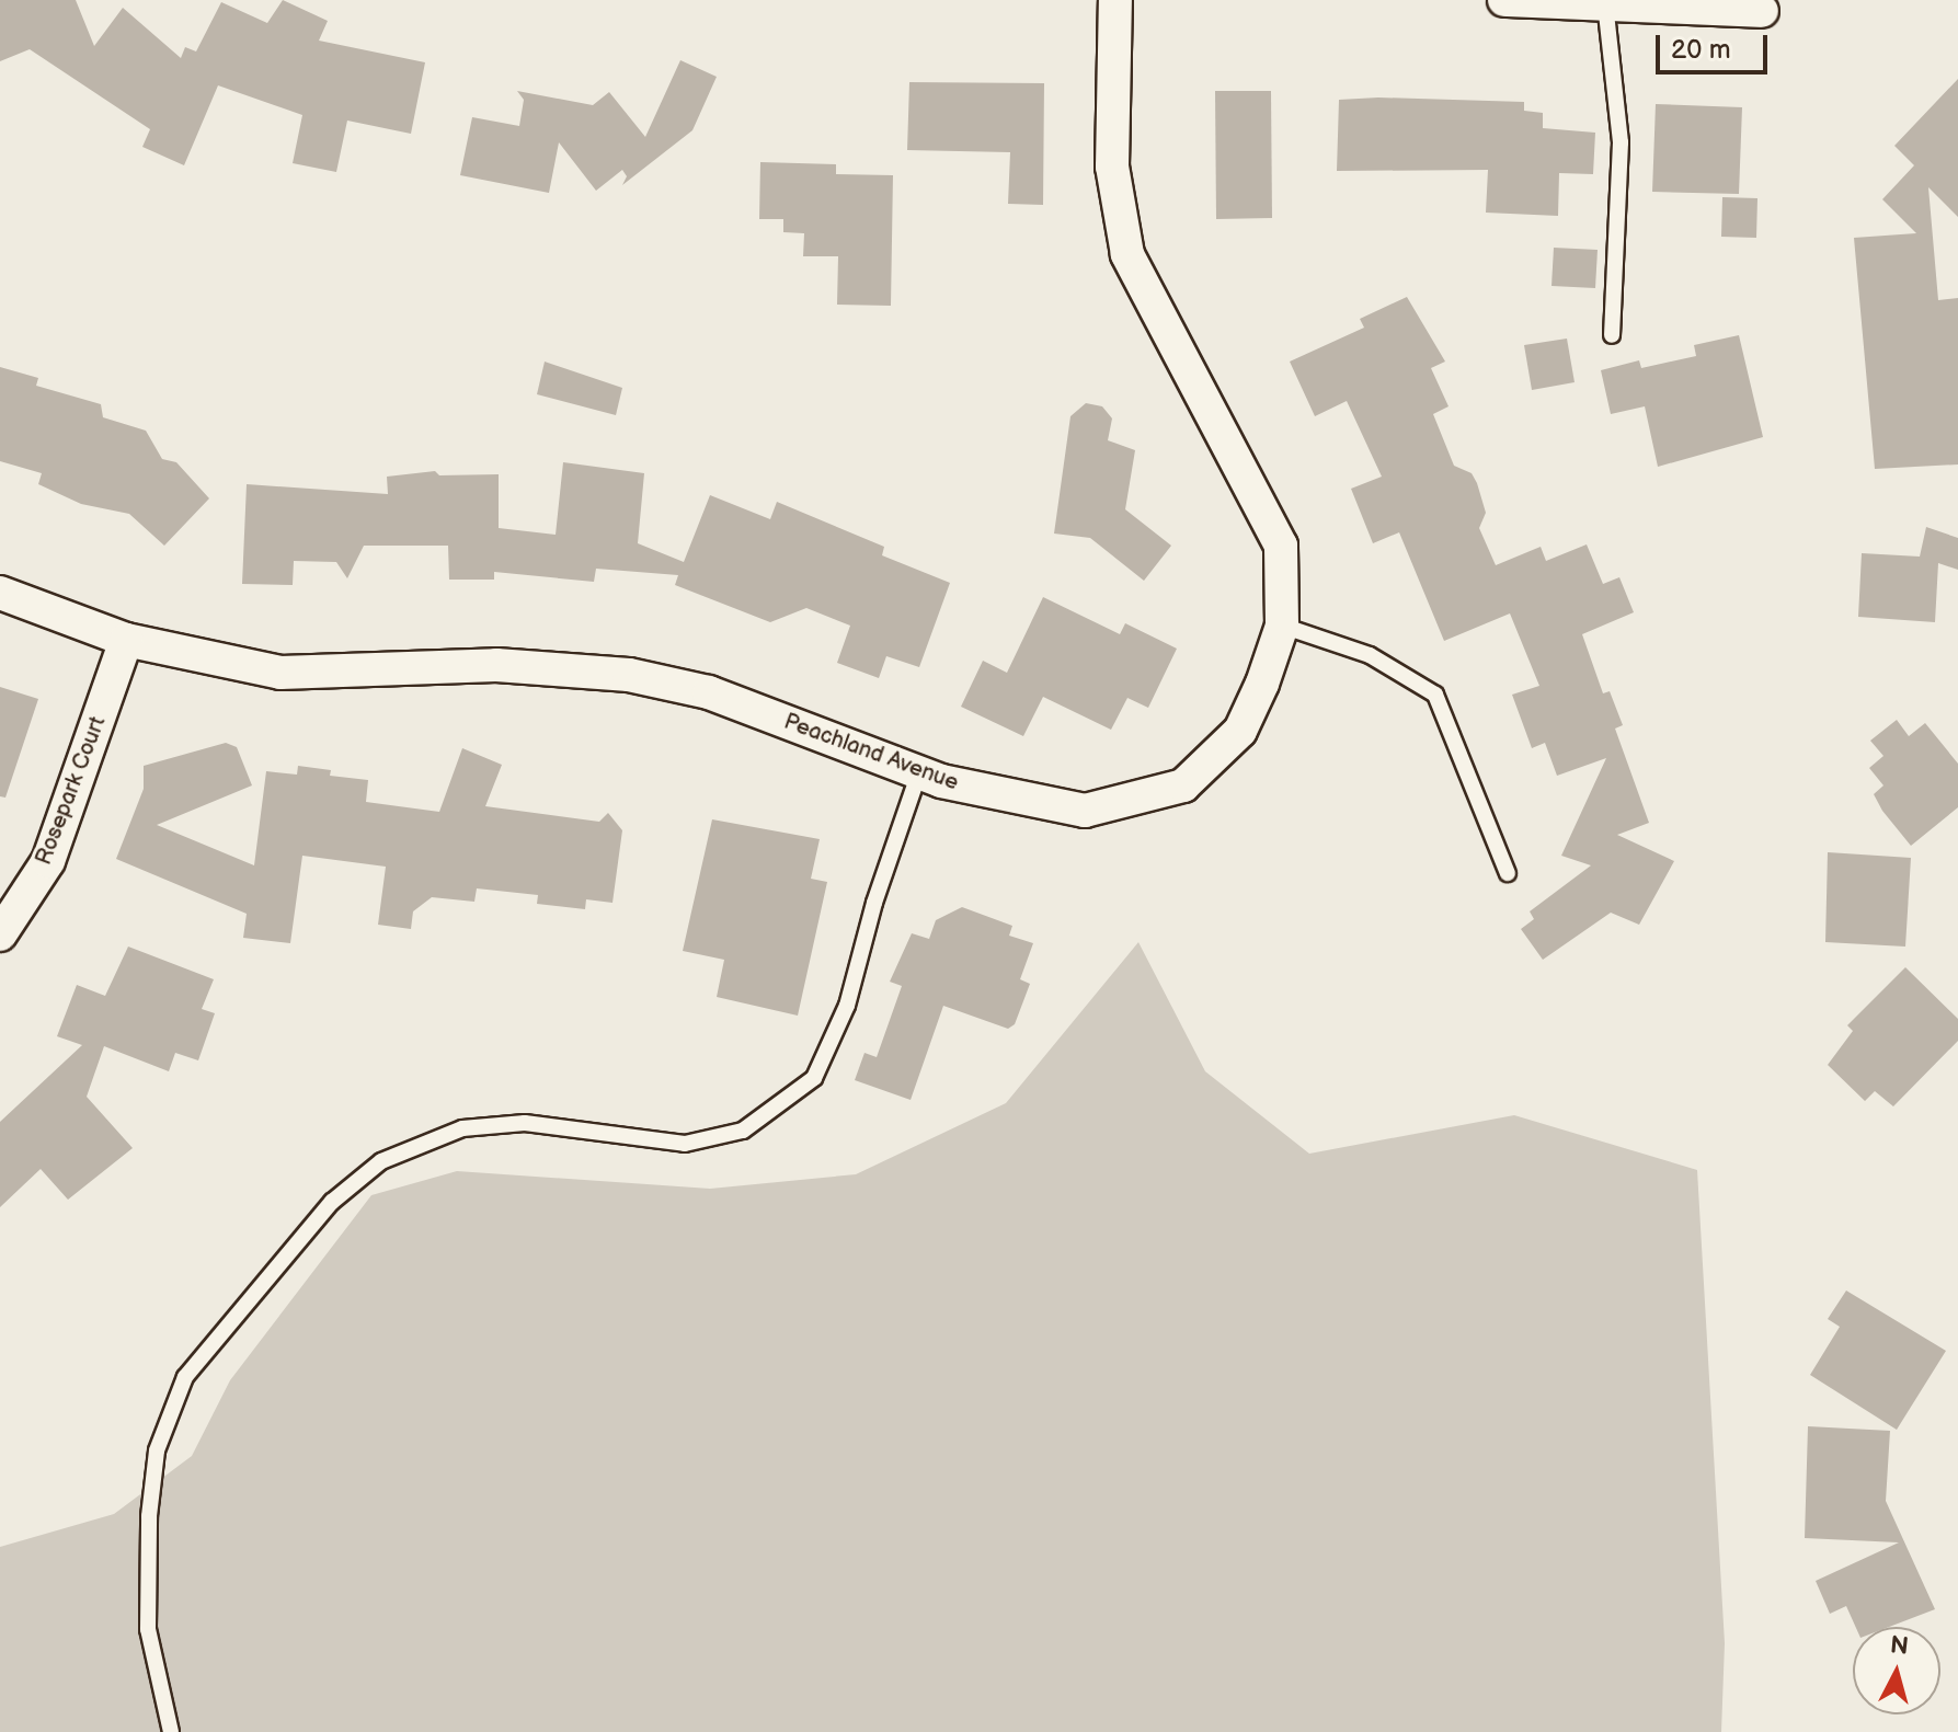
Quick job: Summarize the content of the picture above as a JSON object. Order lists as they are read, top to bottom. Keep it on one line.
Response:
{"streets":{"street":["Peachland Avenue","Rosepark Court"]},"crossings":[["Peachland Avenue","Rosepark Court"]],"scale_bar":"20 m","north":"top"}
